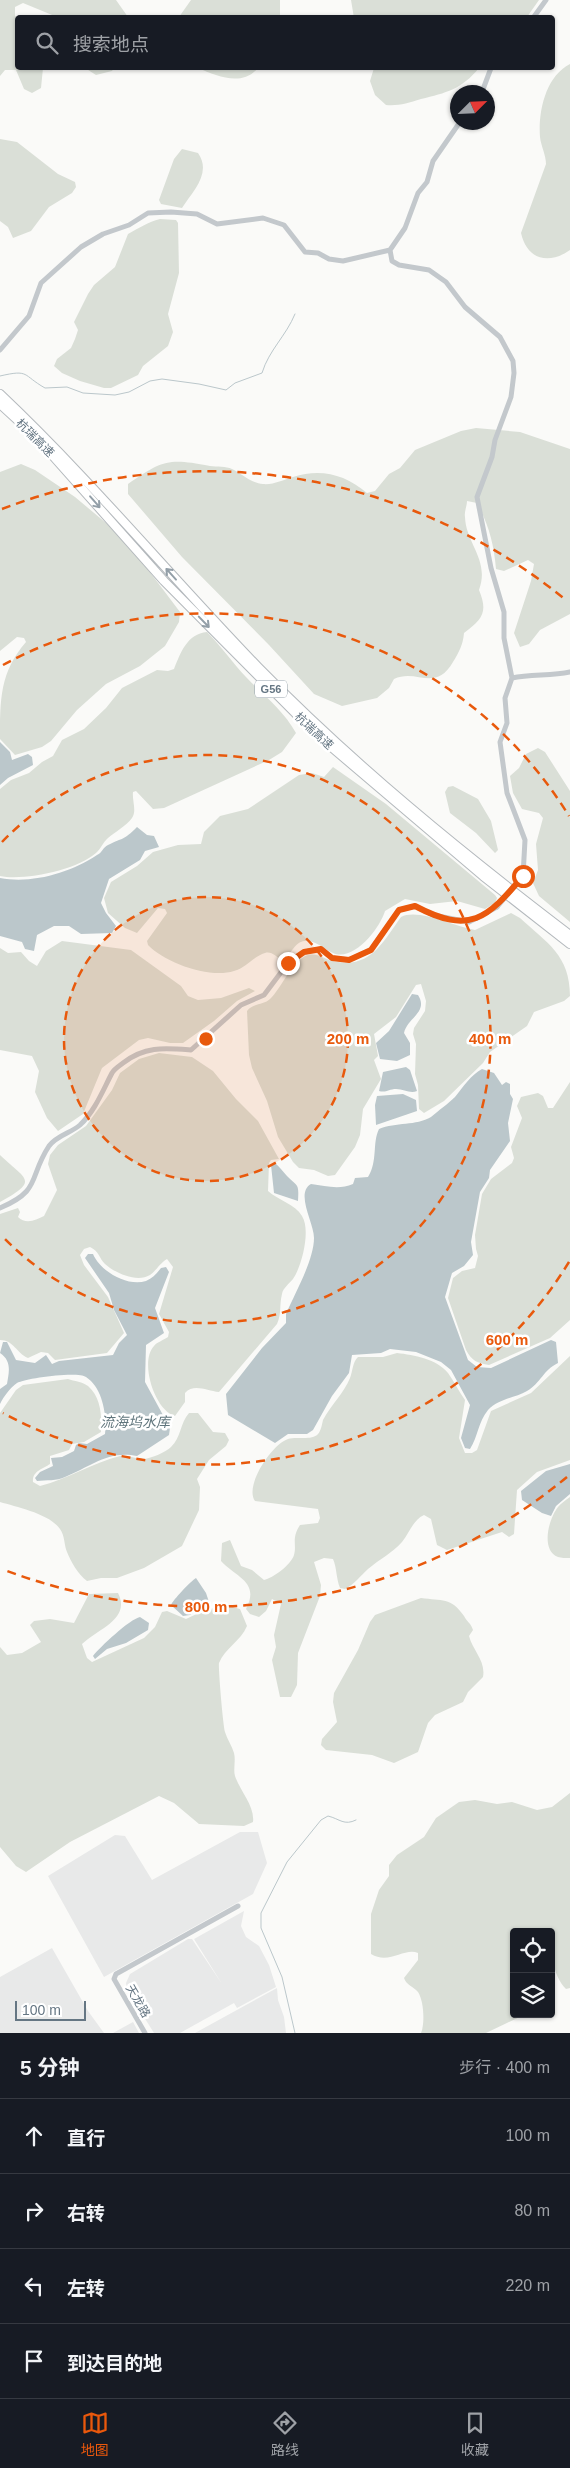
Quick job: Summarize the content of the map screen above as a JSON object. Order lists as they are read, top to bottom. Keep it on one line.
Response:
{"streets":{"highway":["杭瑞高速","G56"],"street":["天龙路"]},"water":["流海坞水库"],"scale_bar":"100 m","north":"top right","page":{"search":"搜索地点","scale":"100 m","heading":["5 分钟","步行 · 400 m"],"list":[["直行","100 m"],["右转","80 m"],["左转","220 m"],"到达目的地"],"nav":["地图","路线","收藏"]},"rings":["200 m","400 m","600 m","800 m"]}
